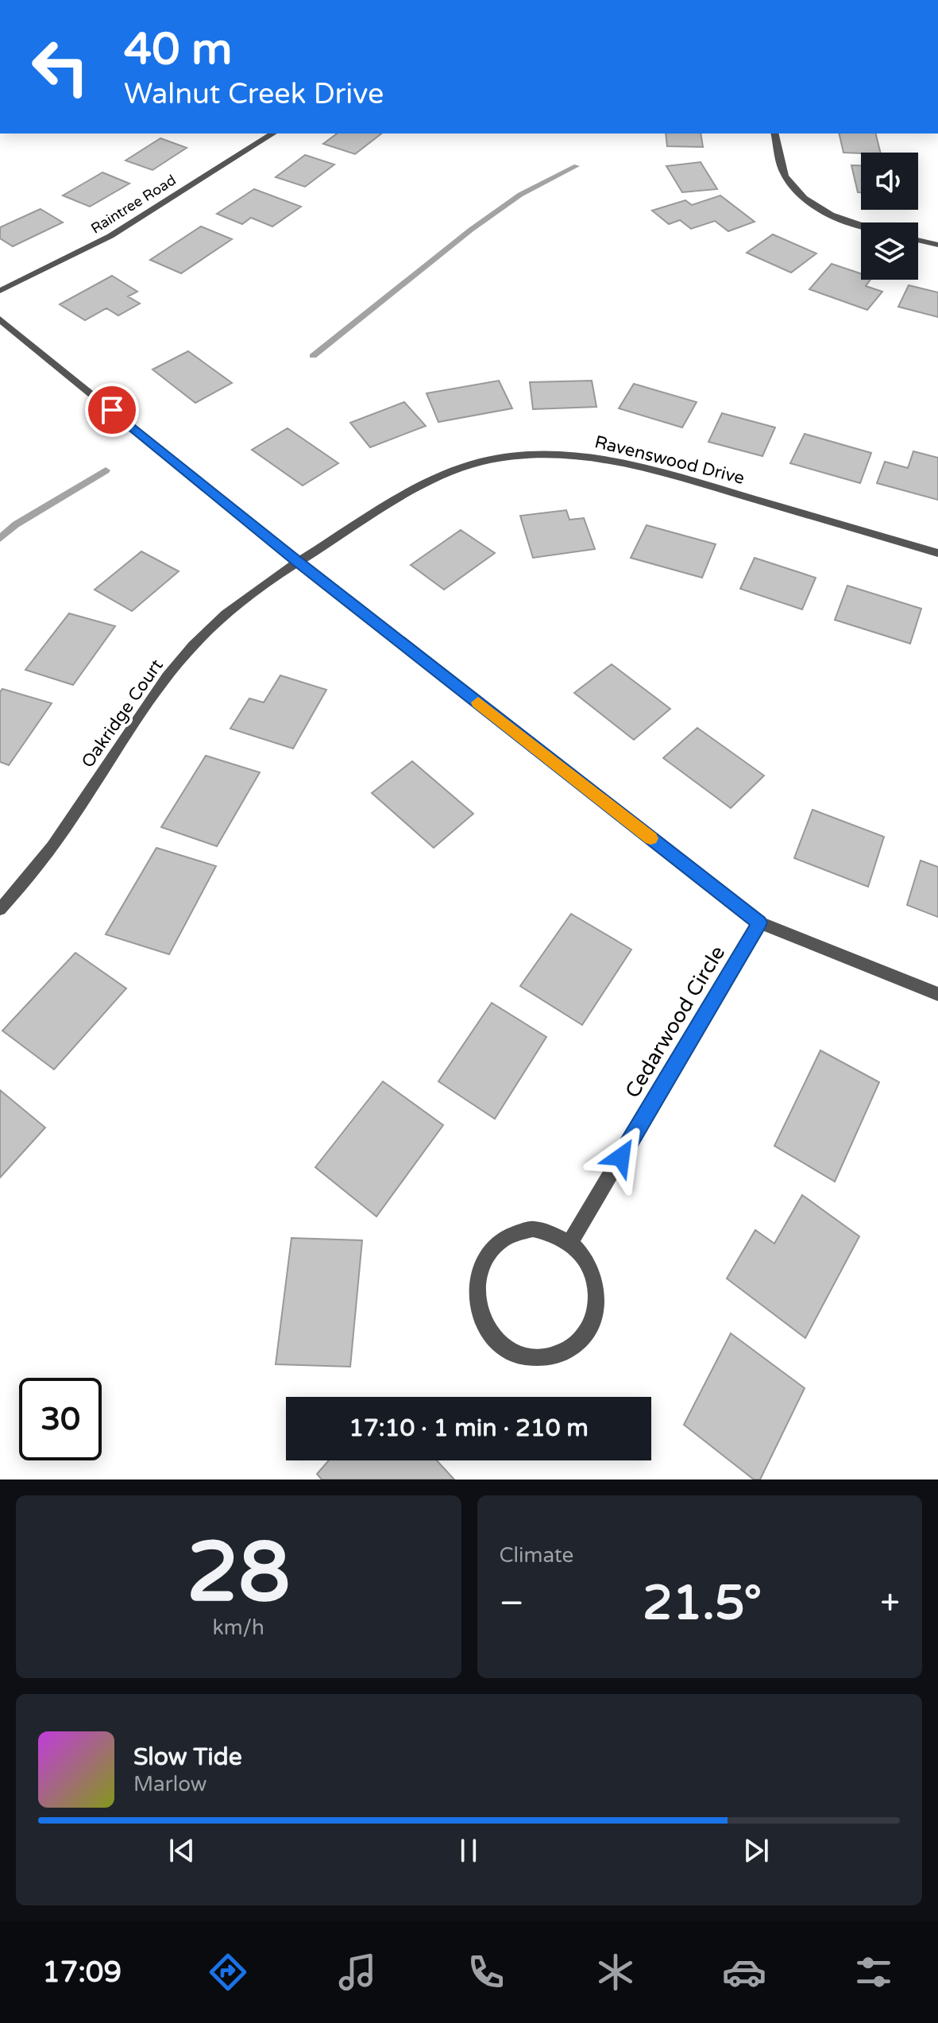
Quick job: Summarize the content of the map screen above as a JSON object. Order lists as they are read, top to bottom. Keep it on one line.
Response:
{"streets":{"street":["Raintree Road","Ravenswood Drive","Oakridge Court","Cedarwood Circle"]},"crossings":[["Ravenswood Drive","Oakridge Court"]],"page":{"turn":["40 m","Walnut Creek Drive"],"limit":"30","trip":"17:10 · 1 min · 210 m","tile":[["28","km/h"],"Climate"],"heat":["−","21.5°","+"],"song":["Slow Tide","Marlow"],"tabs":"17:09"}}
